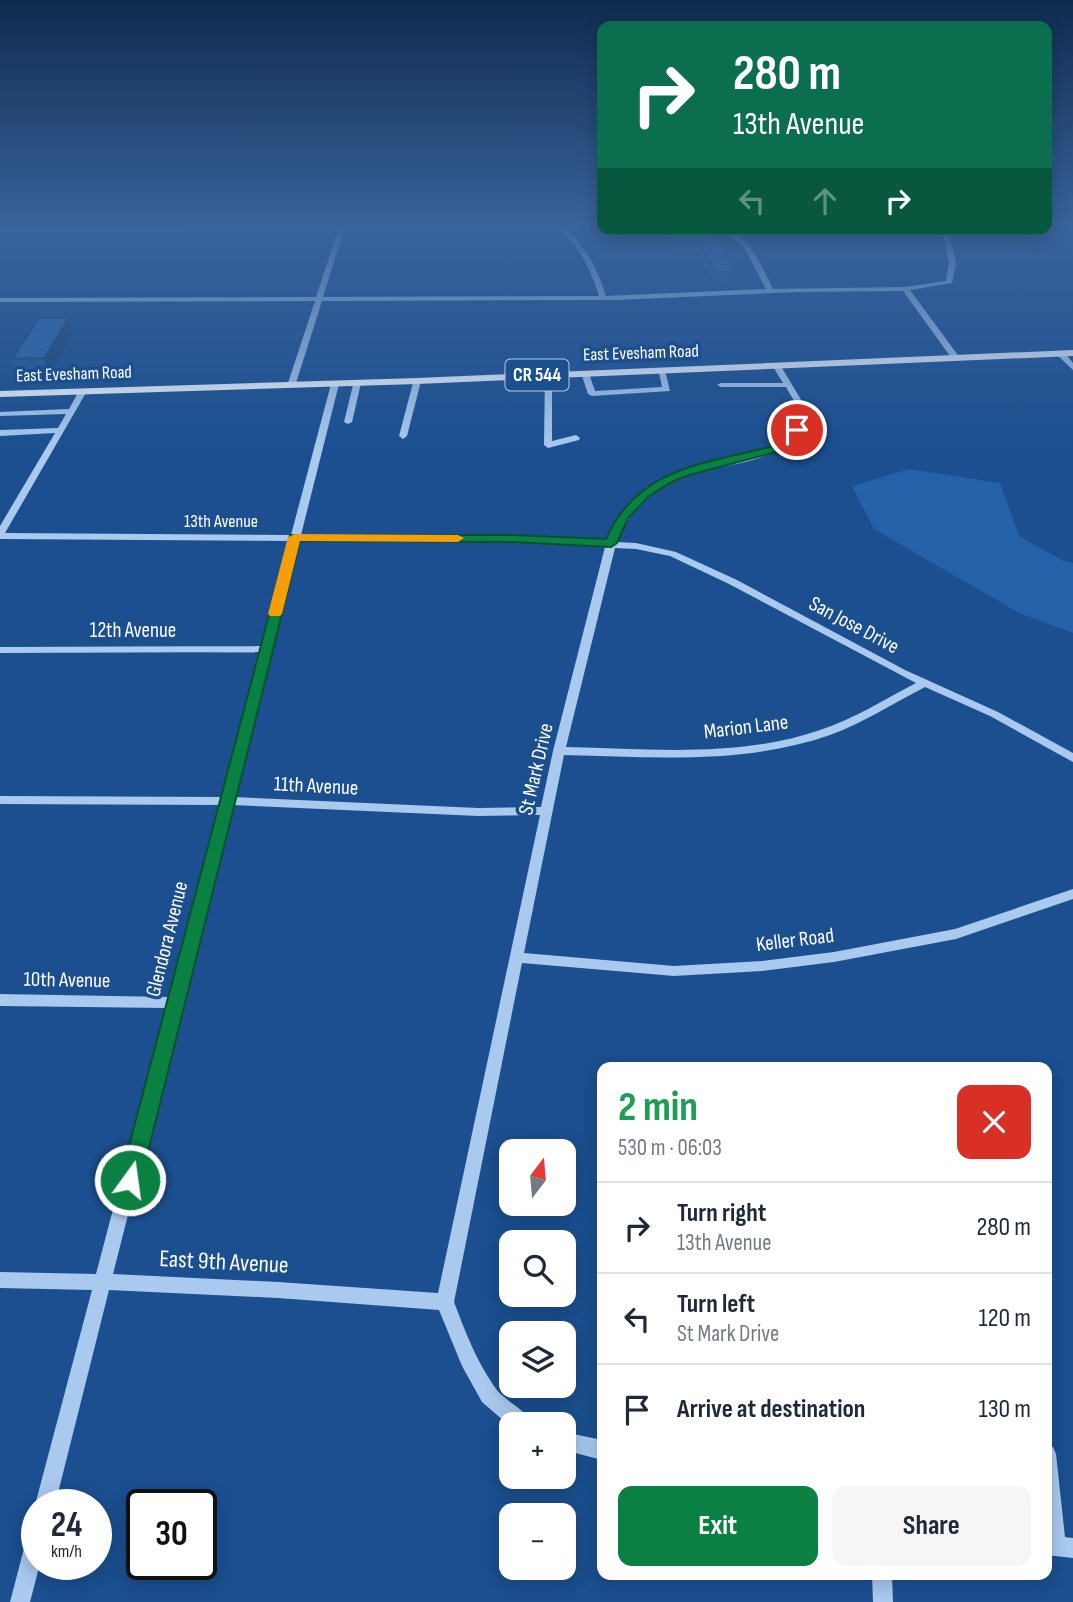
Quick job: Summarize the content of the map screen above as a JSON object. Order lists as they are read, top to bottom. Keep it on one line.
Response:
{"streets":{"main road":["East Evesham Road","CR 544"],"street":["13th Avenue","San Jose Drive","12th Avenue","Marion Lane","St Mark Drive","11th Avenue","Glendora Avenue","Keller Road","10th Avenue","East 9th Avenue"]},"crossings":[["East Evesham Road","St Mark Drive"],["East Evesham Road","Glendora Avenue"],["13th Avenue","San Jose Drive"],["13th Avenue","St Mark Drive"],["13th Avenue","Glendora Avenue"],["San Jose Drive","Marion Lane"],["San Jose Drive","St Mark Drive"],["12th Avenue","Glendora Avenue"],["Marion Lane","St Mark Drive"],["St Mark Drive","11th Avenue"],["St Mark Drive","Keller Road"],["St Mark Drive","East 9th Avenue"],["11th Avenue","Glendora Avenue"],["Glendora Avenue","10th Avenue"],["Glendora Avenue","East 9th Avenue"]],"north":"top","page":{"turn":["280 m","13th Avenue"],"heading":["2 min","530 m · 06:03"],"map_buttons":["+","−"],"list":[{"name":"Turn right","note":"13th Avenue","value":"280 m"},{"name":"Turn left","note":"St Mark Drive","value":"120 m"},{"name":"Arrive at destination","value":"130 m"}],"buttons":["Exit","Share"],"speed":"24 km/h","limit":"30"}}
